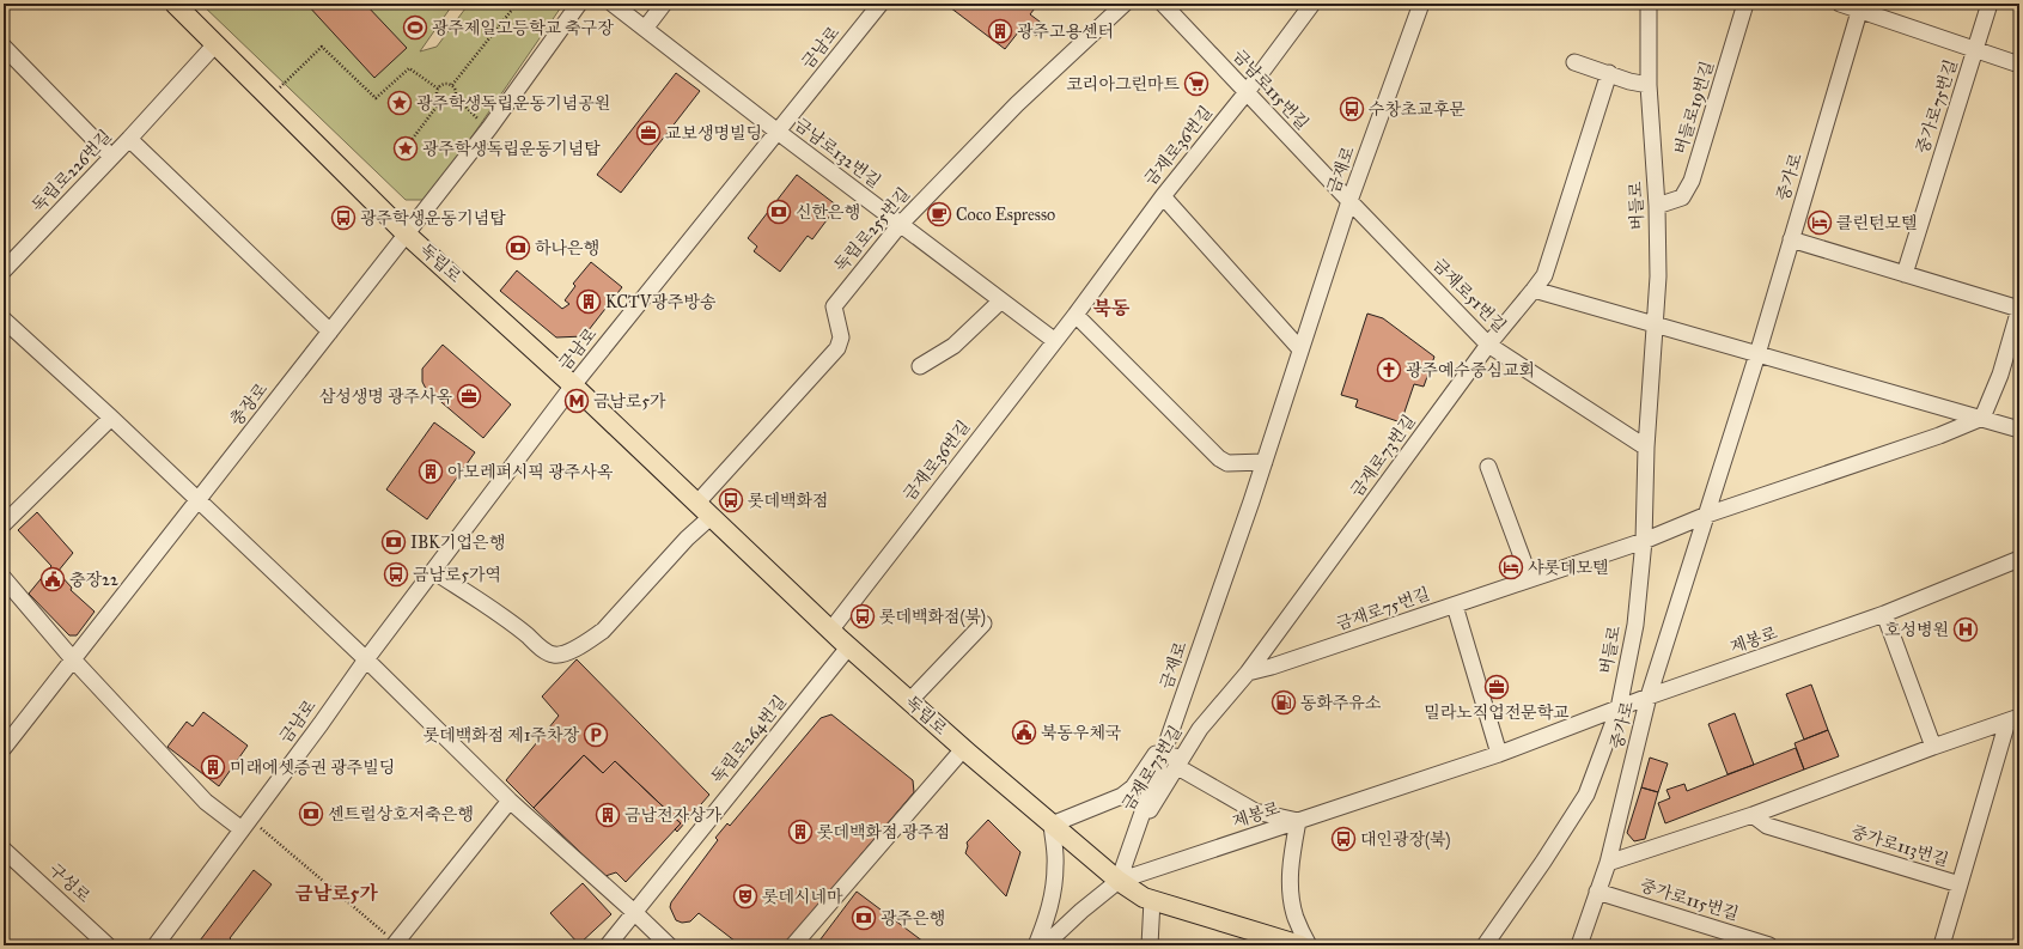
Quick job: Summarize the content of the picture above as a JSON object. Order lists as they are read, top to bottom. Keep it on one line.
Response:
{"streets":{"main road":["독립로"],"street":["금남로","금남로115번길","중가로75번길","버들로19번길","금재로36번길","금남로132번길","금재로","독립로226번길","중가로","버들로","독립로255번길","금재로51번길","충장로","금재로73번길","금재로75번길","제봉로","독립로264번길","중가로113번길","구성로","중가로115번길"]},"crossings":[["금남로","금남로132번길"],["금남로","독립로"],["금남로115번길","금재로36번길"],["금남로115번길","금재로"],["금남로115번길","금재로51번길"],["중가로75번길","중가로"],["버들로19번길","버들로"],["금재로36번길","금남로132번길"],["금재로36번길","독립로"],["금남로132번길","독립로255번길"],["금재로","독립로"],["금재로","금재로51번길"],["금재로","금재로73번길"],["금재로","제봉로"],["독립로226번길","독립로"],["독립로226번길","충장로"],["중가로","금재로75번길"],["중가로","제봉로"],["중가로","중가로113번길"],["중가로","중가로115번길"],["버들로","금재로51번길"],["버들로","금재로75번길"],["버들로","제봉로"],["독립로255번길","독립로"],["독립로","충장로"],["독립로","제봉로"],["독립로","독립로264번길"],["금재로51번길","금재로73번길"],["금재로73번길","금재로75번길"]],"districts":["북동","금남로5가"],"places":{"sports":["광주제일고등학교 축구장"],"building":["광주고용센터","KCTV광주방송","아모레퍼시픽 광주사옥","미래에셋증권 광주빌딩","금남전자상가","롯데백화점 광주점"],"supermarket":["코리아그린마트"],"place":["광주학생독립운동기념공원","광주학생독립운동기념탑"],"bus stop":["수창초교후문","광주학생운동기념탑","롯데백화점","금남로5가역","롯데백화점(북)","대인광장(북)"],"office":["교보생명빌딩","삼성생명 광주사옥","밀라노직업전문학교"],"bank":["신한은행","하나은행","IBK기업은행","센트럴상호저축은행","광주은행"],"cafe":["Coco Espresso"],"hotel":["클린턴모텔","샤롯데모텔"],"church":["광주예수중심교회"],"metro station":["금남로5가"],"public building":["충장22","북동우체국"],"hospital":["호성병원"],"fuel station":["동화주유소"],"parking":["롯데백화점 제1주차장"],"theatre":["롯데시네마"]}}
